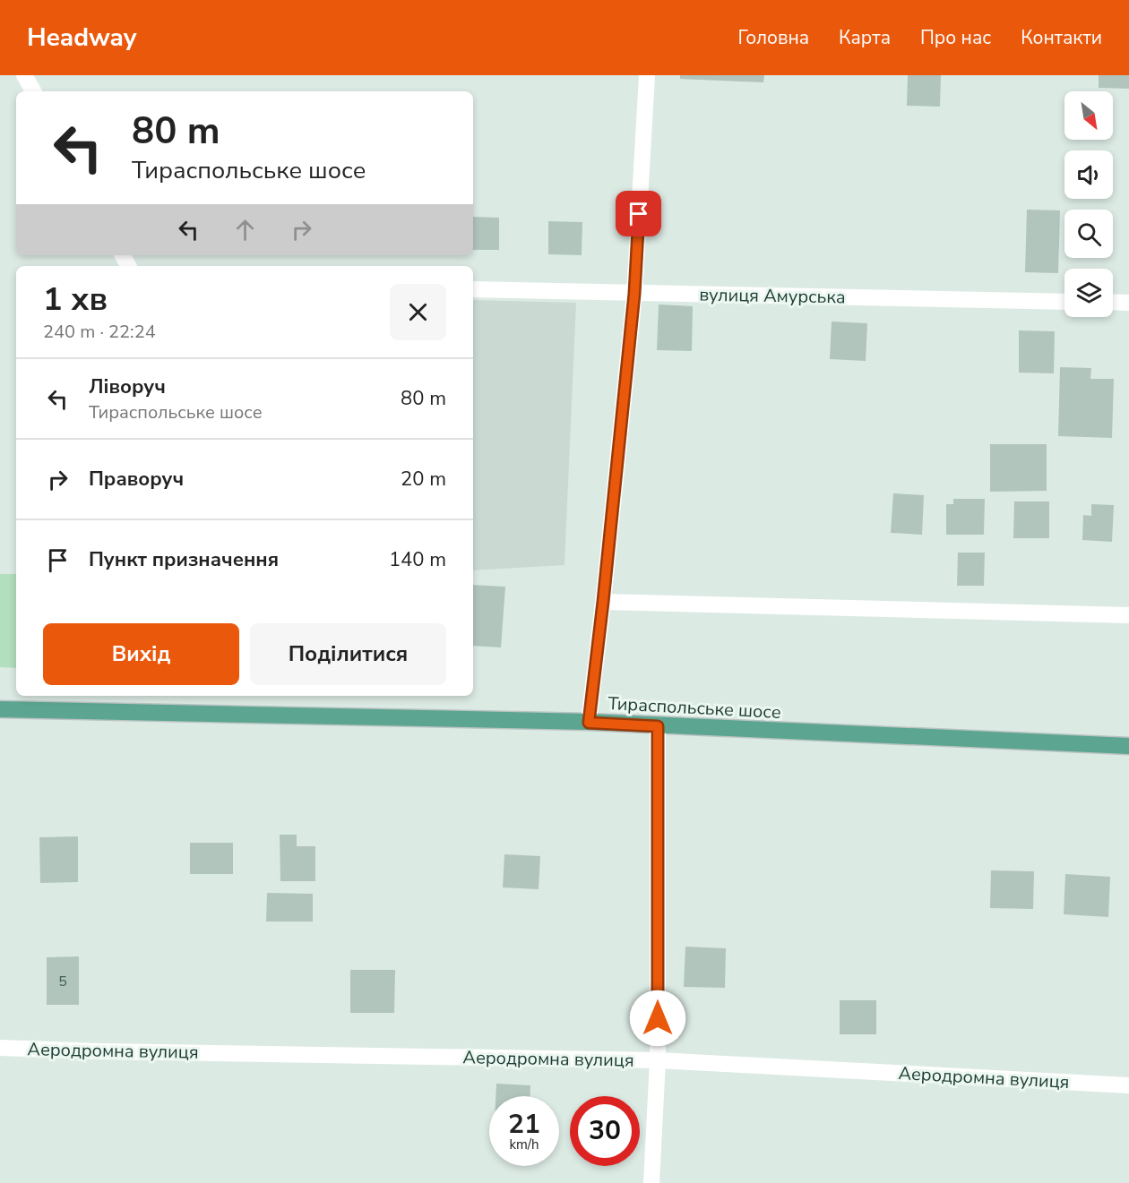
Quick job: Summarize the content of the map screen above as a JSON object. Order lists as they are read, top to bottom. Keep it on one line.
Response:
{"streets":{"main road":["Тираспольське шосе"],"street":["вулиця Амурська","Аеродромна вулиця"]},"house_numbers":["5"],"north":"bottom right","page":{"header":"Headway","nav":["Головна","Карта","Про нас","Контакти"],"turn":["80 m","Тираспольське шосе"],"heading":["1 хв","240 m · 22:24"],"list":[{"name":"Ліворуч","note":"Тираспольське шосе","value":"80 m"},{"name":"Праворуч","value":"20 m"},{"name":"Пункт призначення","value":"140 m"}],"buttons":["Вихід","Поділитися"],"speed":"21 km/h","limit":"30"}}
